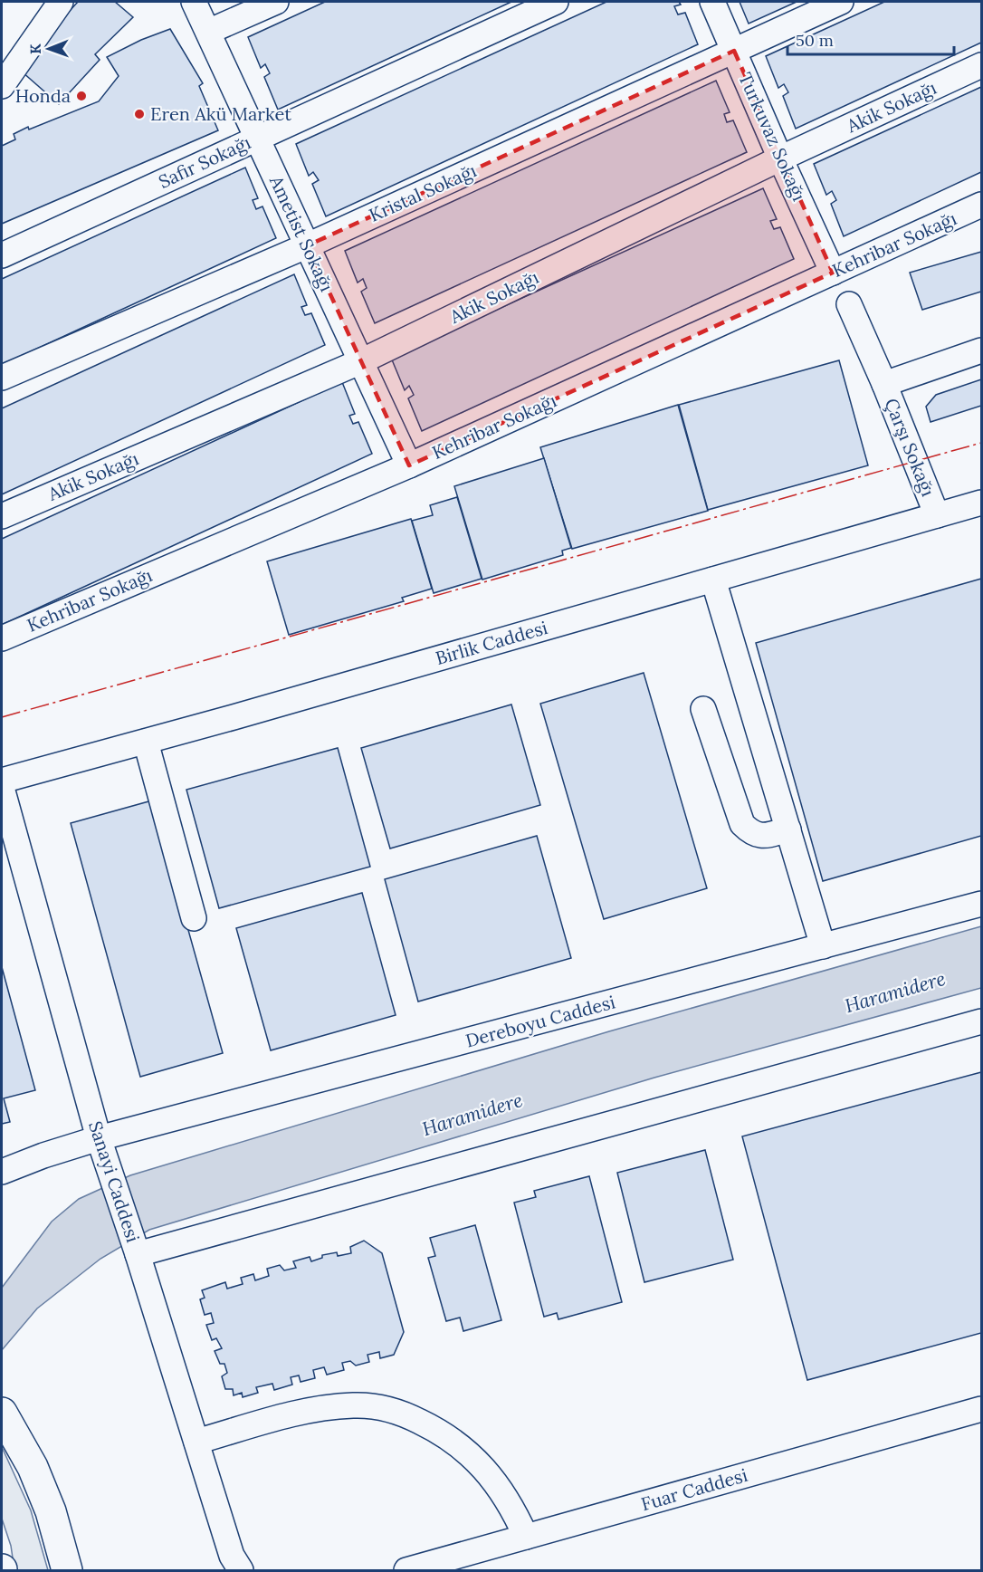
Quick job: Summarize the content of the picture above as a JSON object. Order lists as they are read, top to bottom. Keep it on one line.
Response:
{"streets":{"street":["Akik Sokağı","Turkuvaz Sokağı","Safir Sokağı","Kristal Sokağı","Ametist Sokağı","Kehribar Sokağı","Çarşı Sokağı","Birlik Caddesi","Dereboyu Caddesi","Sanayi Caddesi","Fuar Caddesi"]},"crossings":[["Akik Sokağı","Turkuvaz Sokağı"],["Akik Sokağı","Ametist Sokağı"],["Turkuvaz Sokağı","Kristal Sokağı"],["Turkuvaz Sokağı","Kehribar Sokağı"],["Safir Sokağı","Ametist Sokağı"],["Kristal Sokağı","Ametist Sokağı"],["Ametist Sokağı","Kehribar Sokağı"],["Çarşı Sokağı","Birlik Caddesi"],["Dereboyu Caddesi","Sanayi Caddesi"]],"water":["Haramidere"],"places":["Honda","Eren Akü Market"],"scale_bar":"50 m","north":"left"}
